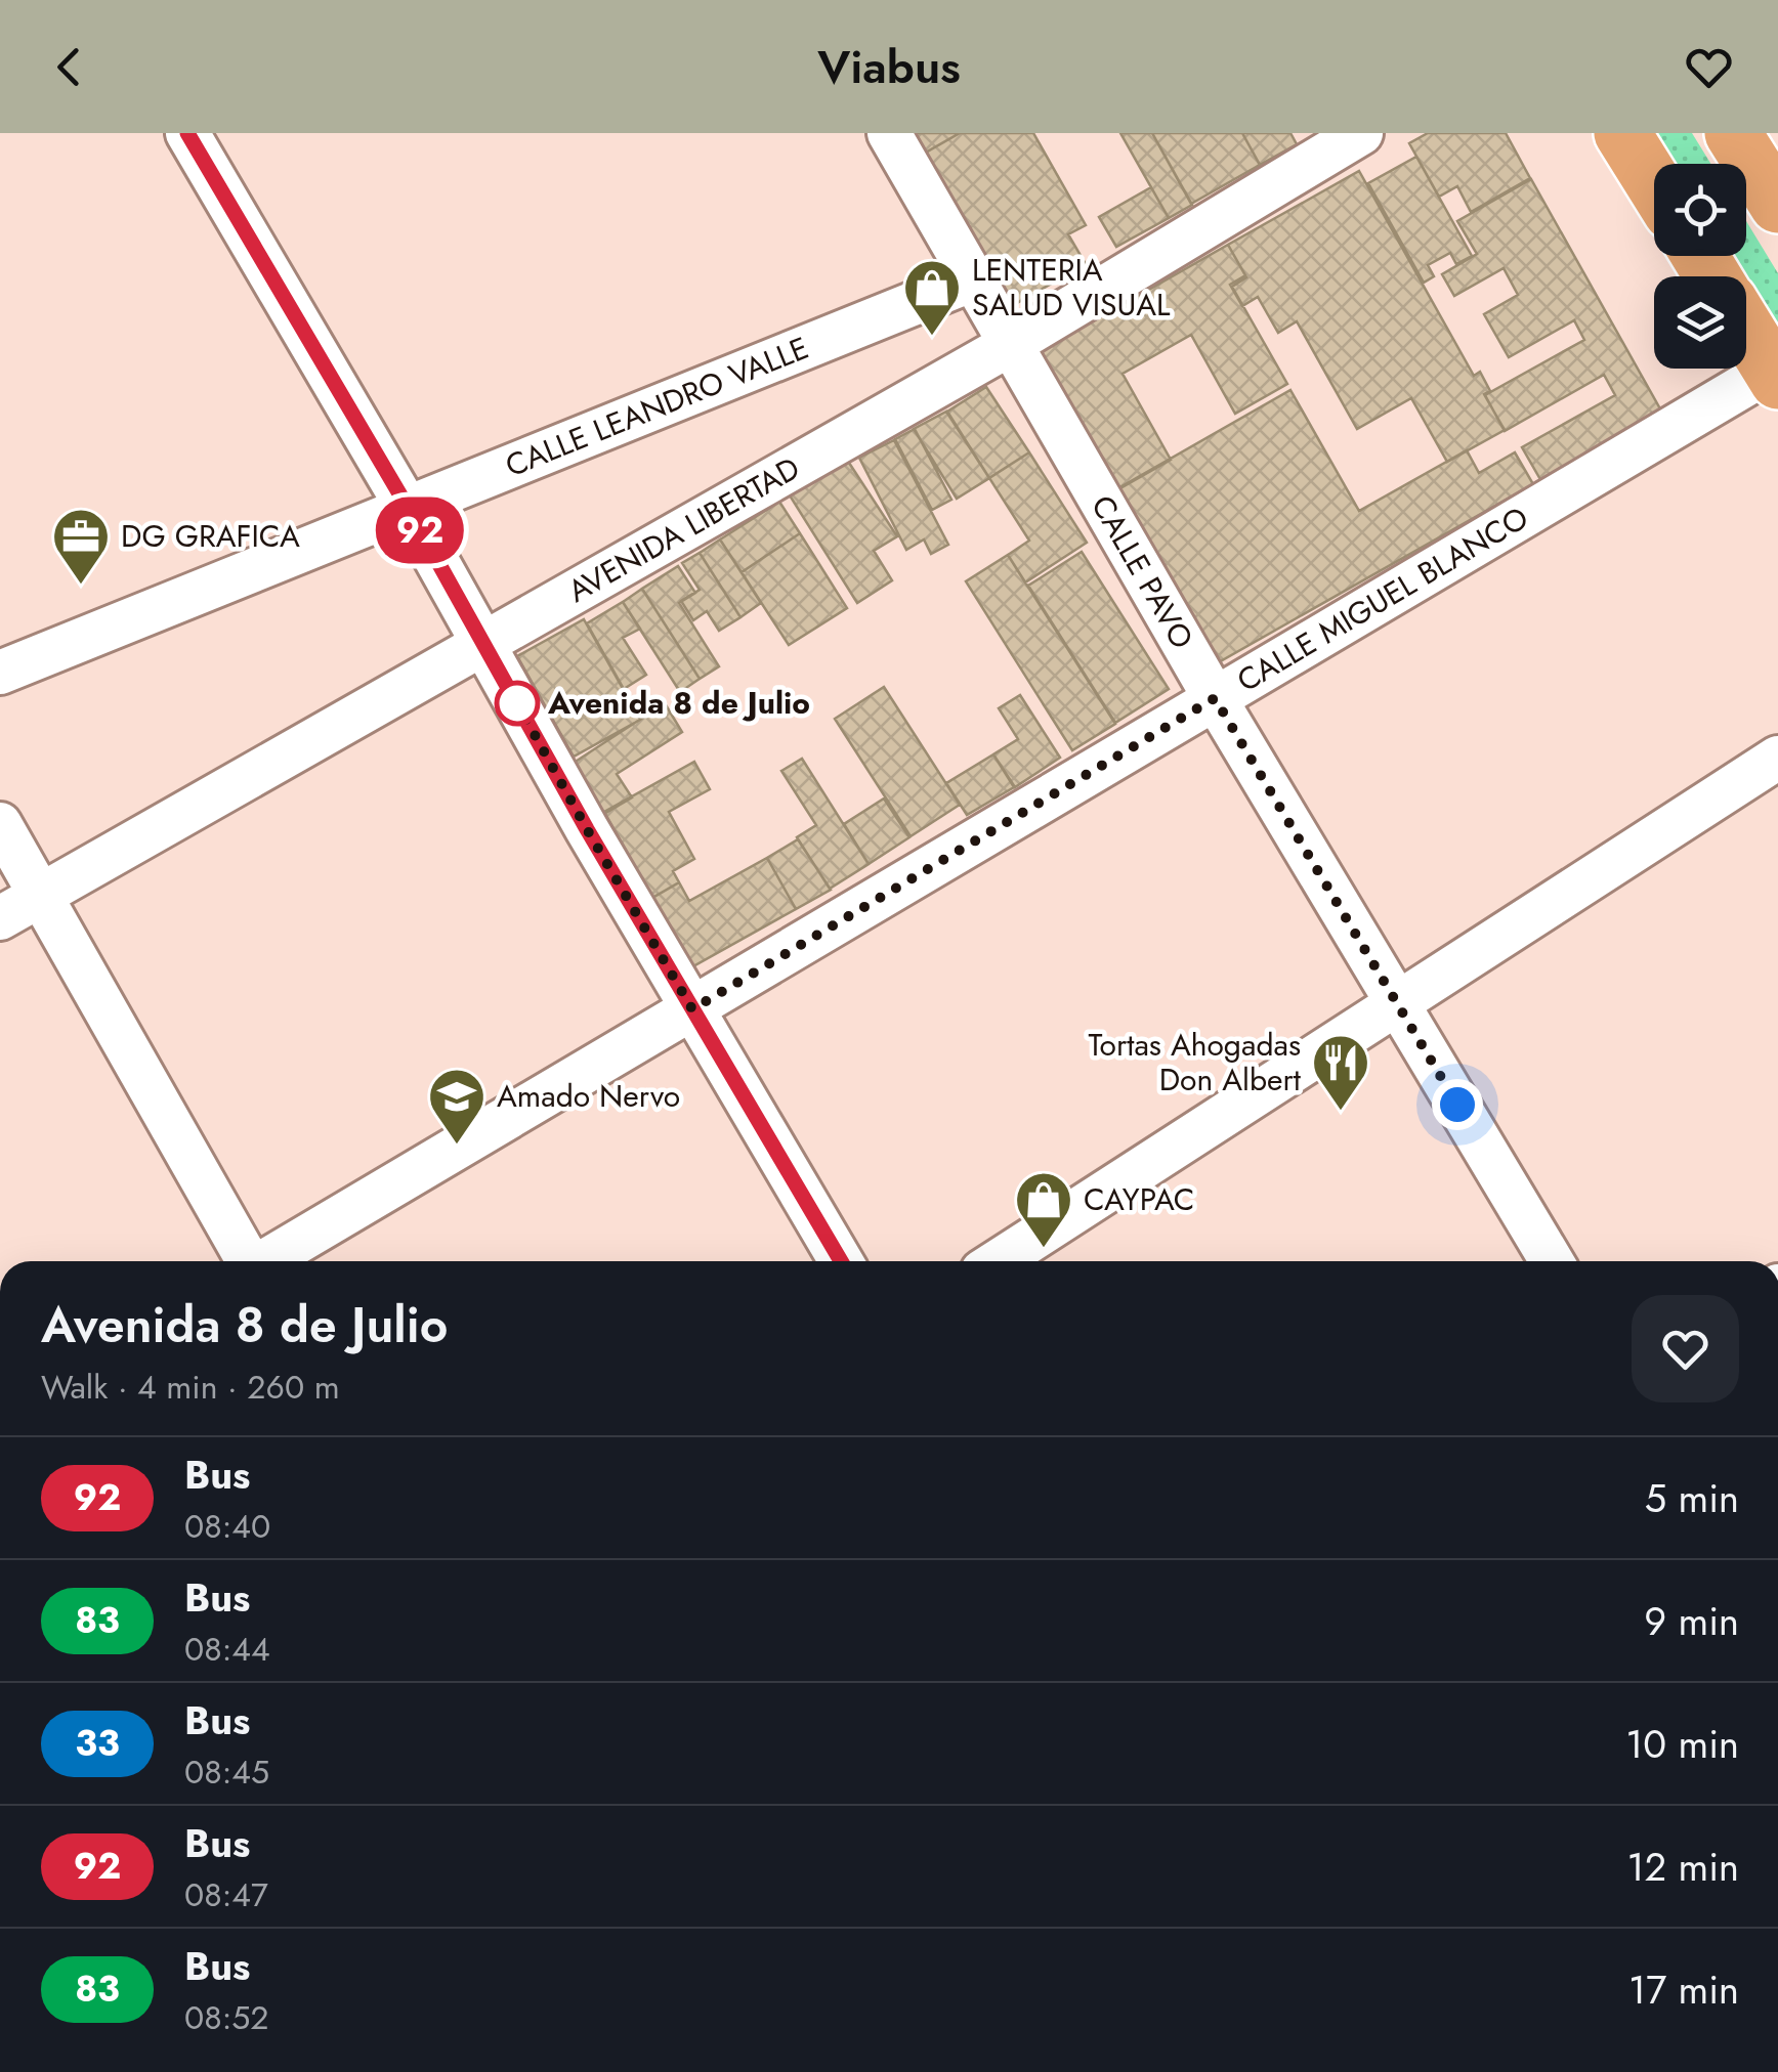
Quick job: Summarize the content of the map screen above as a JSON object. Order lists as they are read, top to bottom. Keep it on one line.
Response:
{"streets":{"street":["CALLE LEANDRO VALLE","AVENIDA LIBERTAD","CALLE PAVO","CALLE MIGUEL BLANCO"]},"crossings":[["CALLE LEANDRO VALLE","CALLE PAVO"],["AVENIDA LIBERTAD","CALLE PAVO"],["CALLE PAVO","CALLE MIGUEL BLANCO"]],"places":{"shop":["LENTERIA SALUD VISUAL","CAYPAC"],"office":["DG GRAFICA"],"other":["Avenida 8 de Julio"],"restaurant":["Tortas Ahogadas Don Albert"],"school or university":["Amado Nervo"]},"lines":["bus line 92"],"page":{"header":"Viabus","on_map":"92","heading":["Avenida 8 de Julio","Walk · 4 min · 260 m"],"list":[{"mark":"92","name":"Bus","note":"08:40","value":"5 min"},{"mark":"83","name":"Bus","note":"08:44","value":"9 min"},{"mark":"33","name":"Bus","note":"08:45","value":"10 min"},{"mark":"92","name":"Bus","note":"08:47","value":"12 min"},{"mark":"83","name":"Bus","note":"08:52","value":"17 min"}]}}
